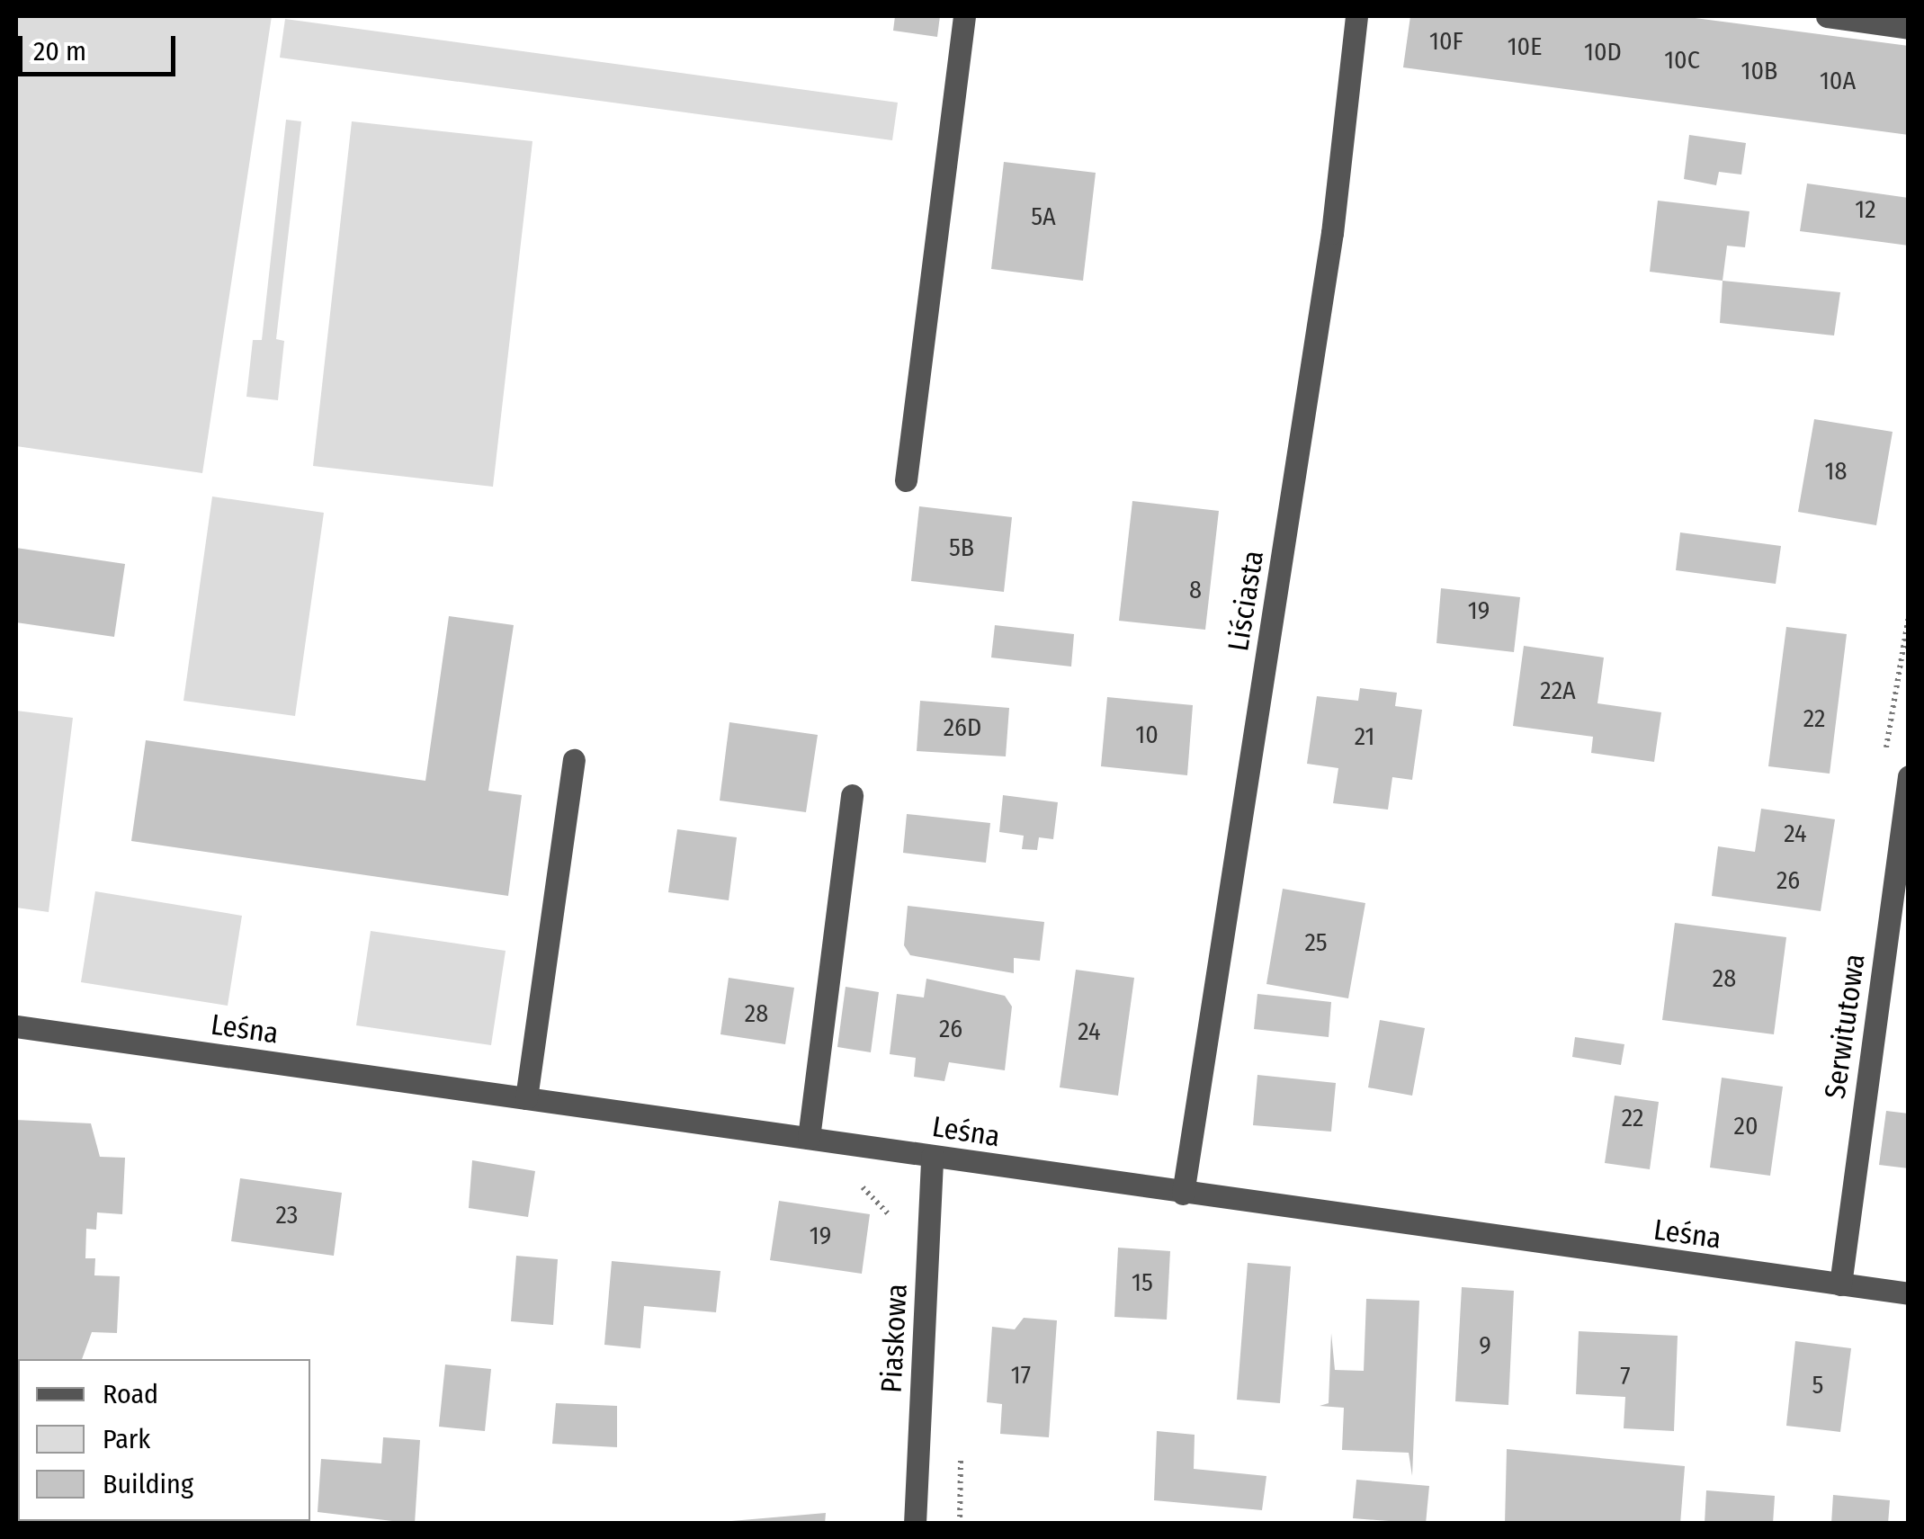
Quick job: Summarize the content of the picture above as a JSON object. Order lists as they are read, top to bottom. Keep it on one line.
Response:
{"streets":{"street":["Liściasta","Serwitutowa","Leśna","Piaskowa"]},"crossings":[["Liściasta","Leśna"],["Serwitutowa","Leśna"],["Leśna","Piaskowa"]],"house_numbers":["10F","10E","10D","10C","10B","10A","12","5A","18","5B","8","19","22A","22","26D","10","21","24","26","25","28","28","26","24","22","20","23","19","15","9","17","7","5"],"legend":["Road","Park","Building"],"scale_bar":"20 m"}
